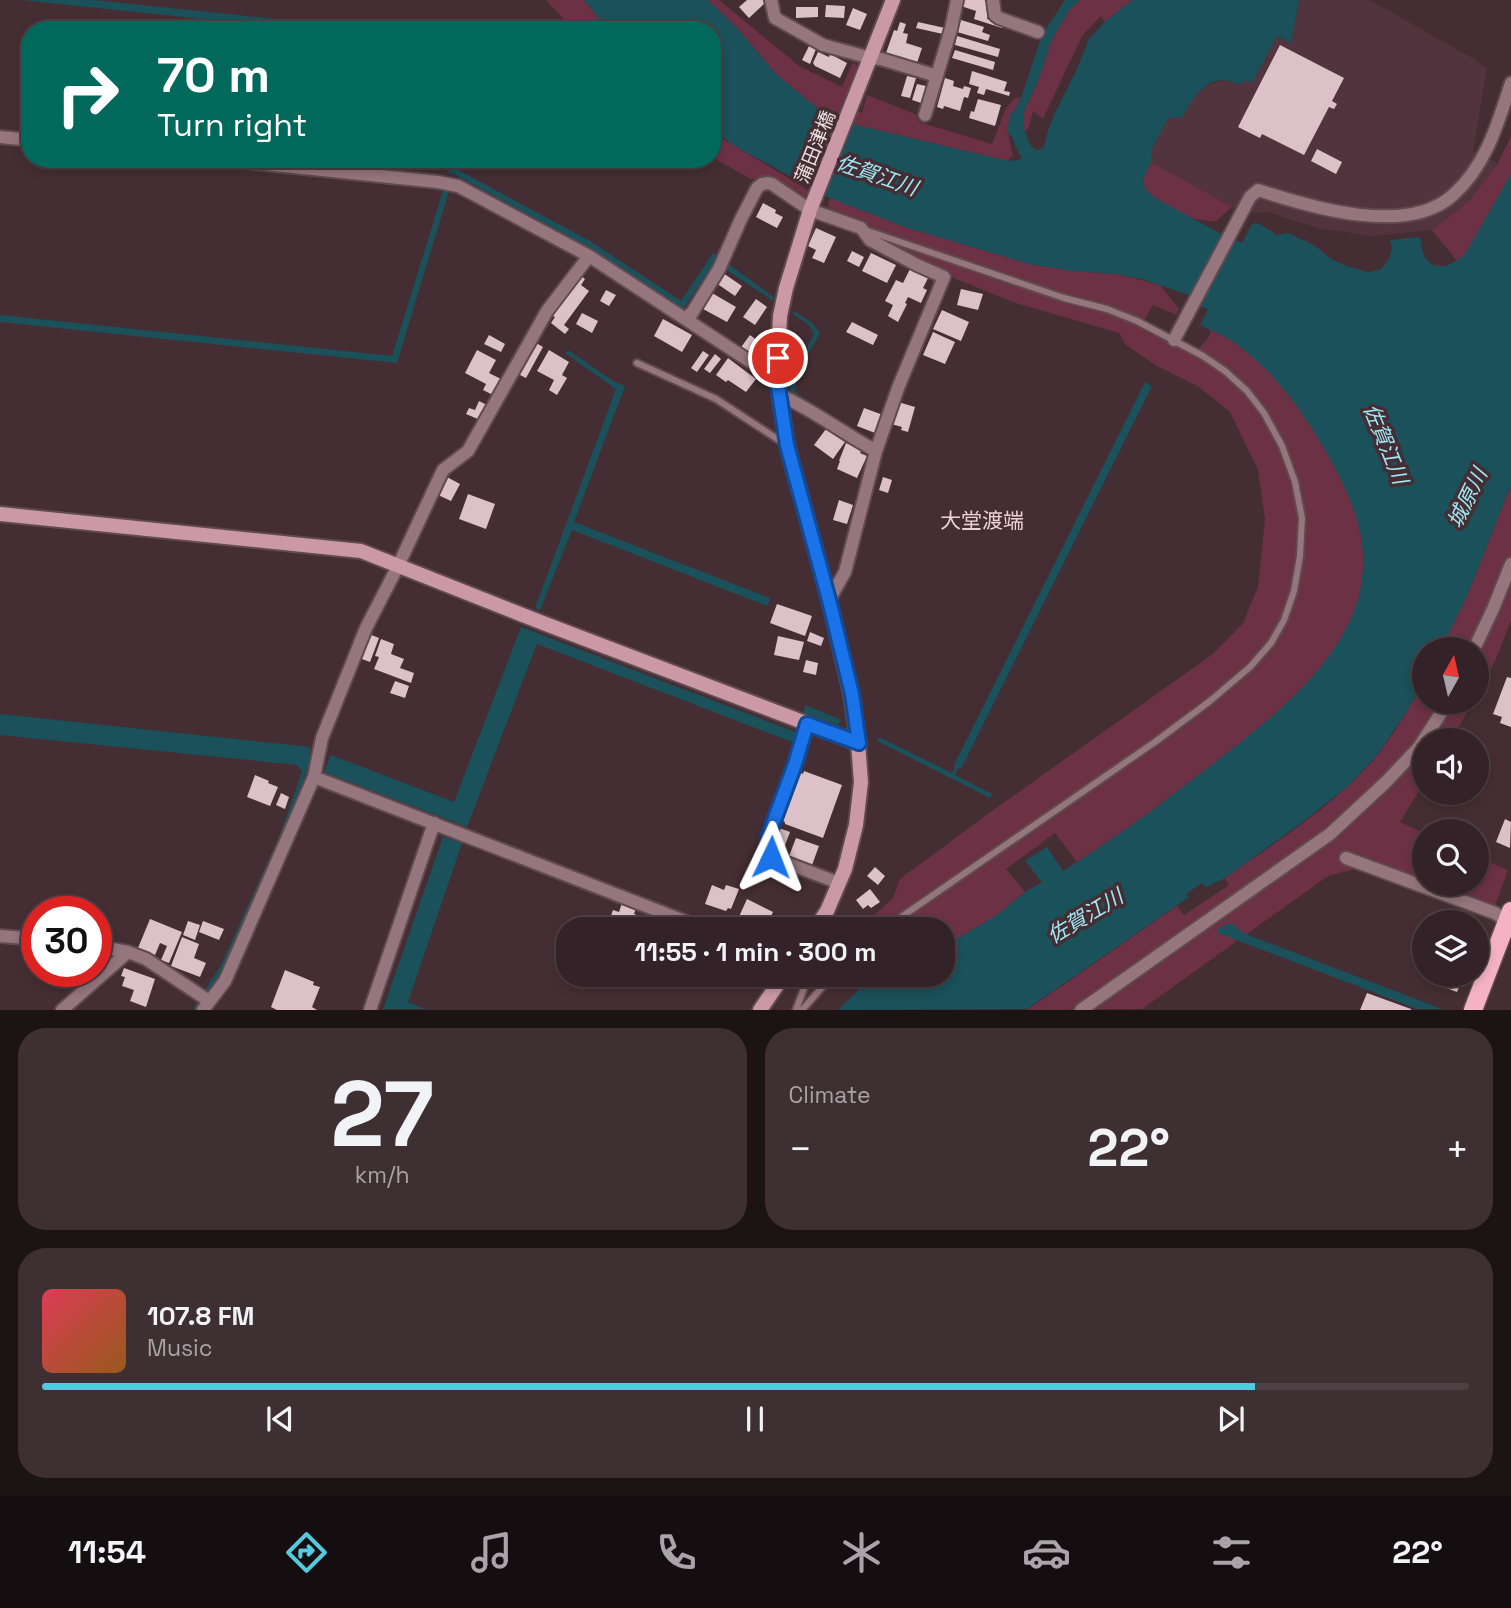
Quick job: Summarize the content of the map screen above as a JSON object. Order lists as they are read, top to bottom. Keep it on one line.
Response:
{"streets":{"main road":["蒲田津橋"]},"districts":["大堂渡端"],"water":["佐賀江川","城原川"],"north":"top","page":{"turn":["70 m","Turn right"],"limit":"30","trip":"11:55 · 1 min · 300 m","tile":[["27","km/h"],"Climate"],"heat":["−","22°","+"],"song":["107.8 FM","Music"],"tabs":["11:54","22°"]}}
